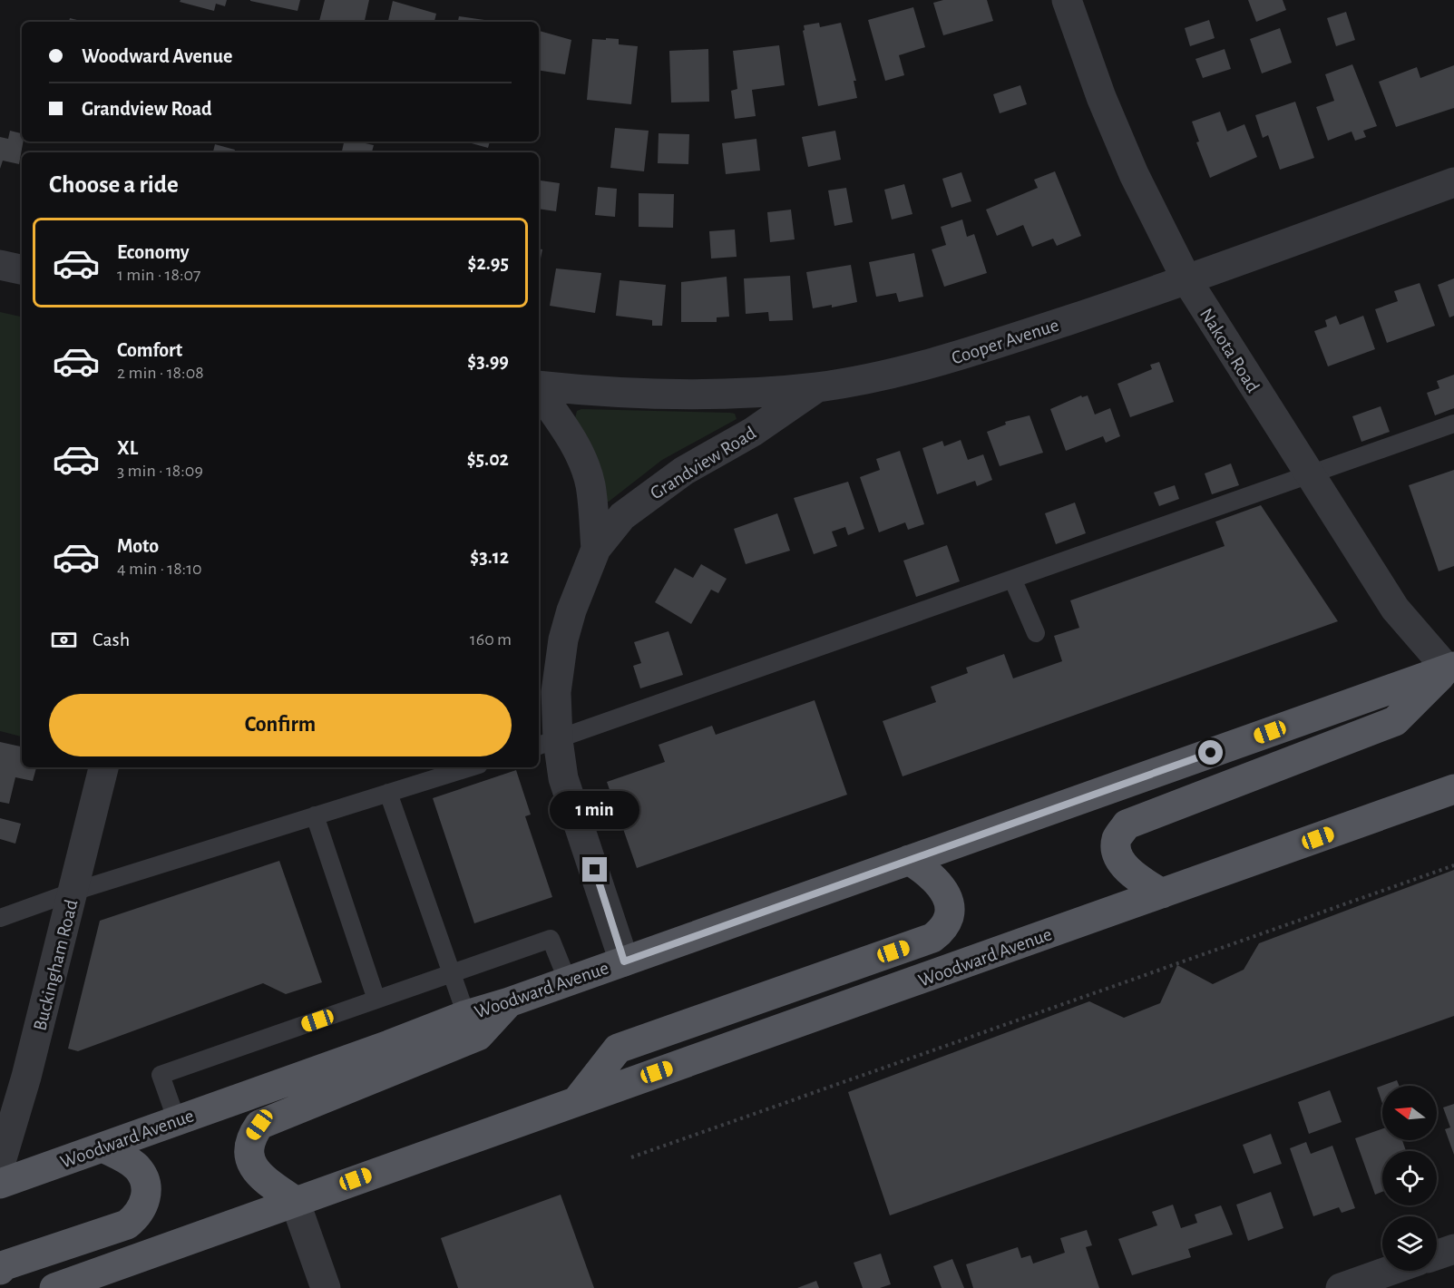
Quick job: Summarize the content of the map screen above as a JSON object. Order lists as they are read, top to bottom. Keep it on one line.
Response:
{"streets":{"main road":["Woodward Avenue"],"street":["Cooper Avenue","Nakota Road","Grandview Road","Buckingham Road"]},"crossings":[["Cooper Avenue","Nakota Road"],["Cooper Avenue","Grandview Road"],["Nakota Road","Woodward Avenue"],["Grandview Road","Woodward Avenue"]],"north":"left","page":{"banner":["Woodward Avenue","Grandview Road"],"heading":"Choose a ride","list":[{"name":"Economy","note":"1 min · 18:07","value":"$2.95"},{"name":"Comfort","note":"2 min · 18:08","value":"$3.99"},{"name":"XL","note":"3 min · 18:09","value":"$5.02"},{"name":"Moto","note":"4 min · 18:10","value":"$3.12"}],"pay":["Cash","160 m"],"buttons":"Confirm","bubble":"1 min"}}
